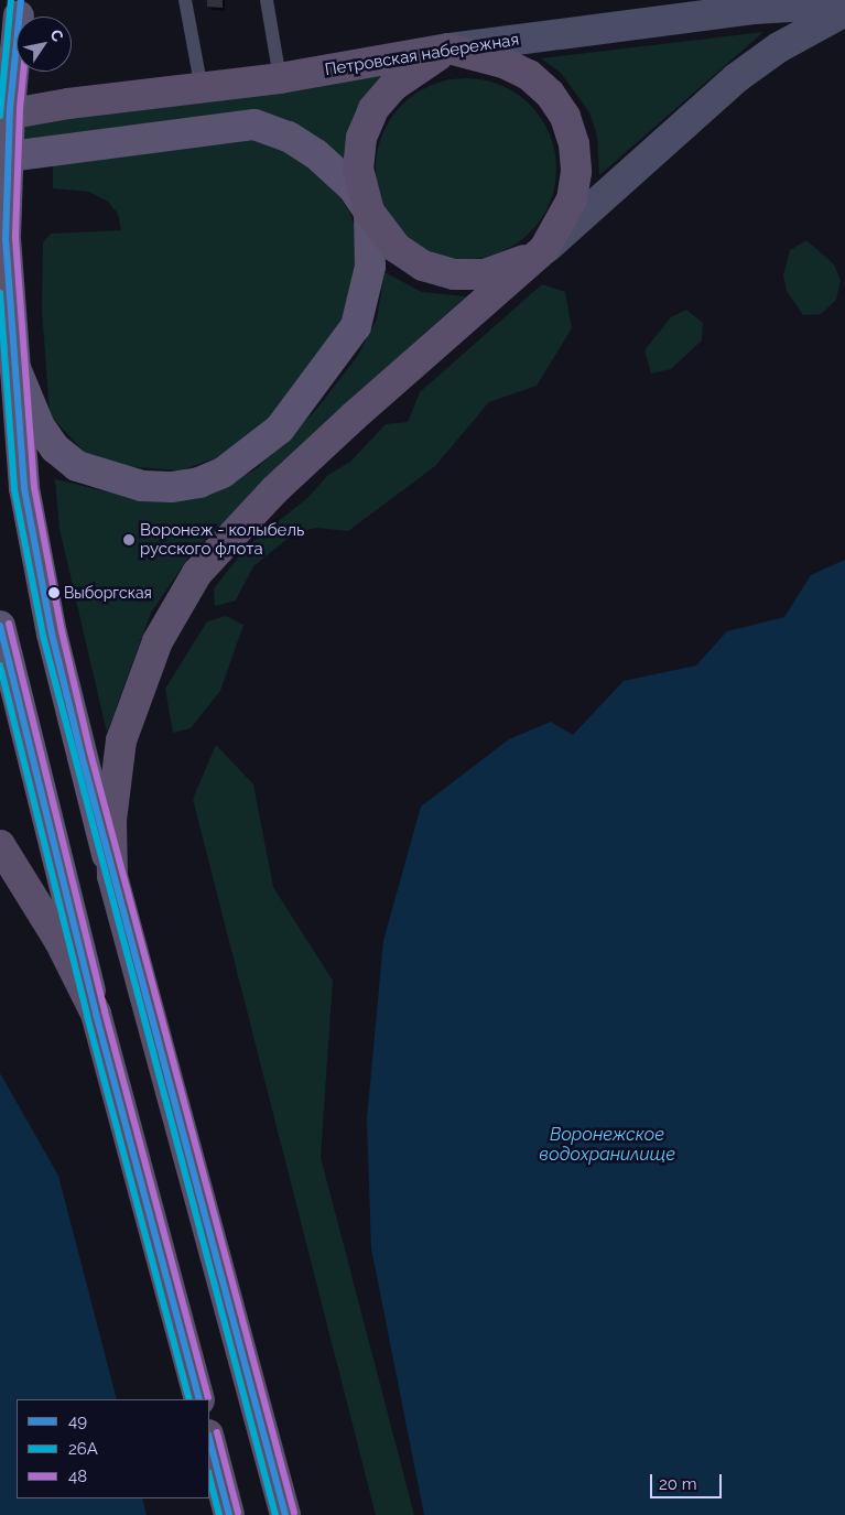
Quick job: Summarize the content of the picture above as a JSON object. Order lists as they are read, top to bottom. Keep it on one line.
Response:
{"streets":{"highway":["Петровская набережная"]},"water":["Воронежское водохранилище"],"places":["Воронеж - колыбель русского флота","Выборгская"],"lines":["transit line 49","transit line 26А","transit line 48"],"legend":["49","26А","48"],"scale_bar":"20 m","north":"top right"}
